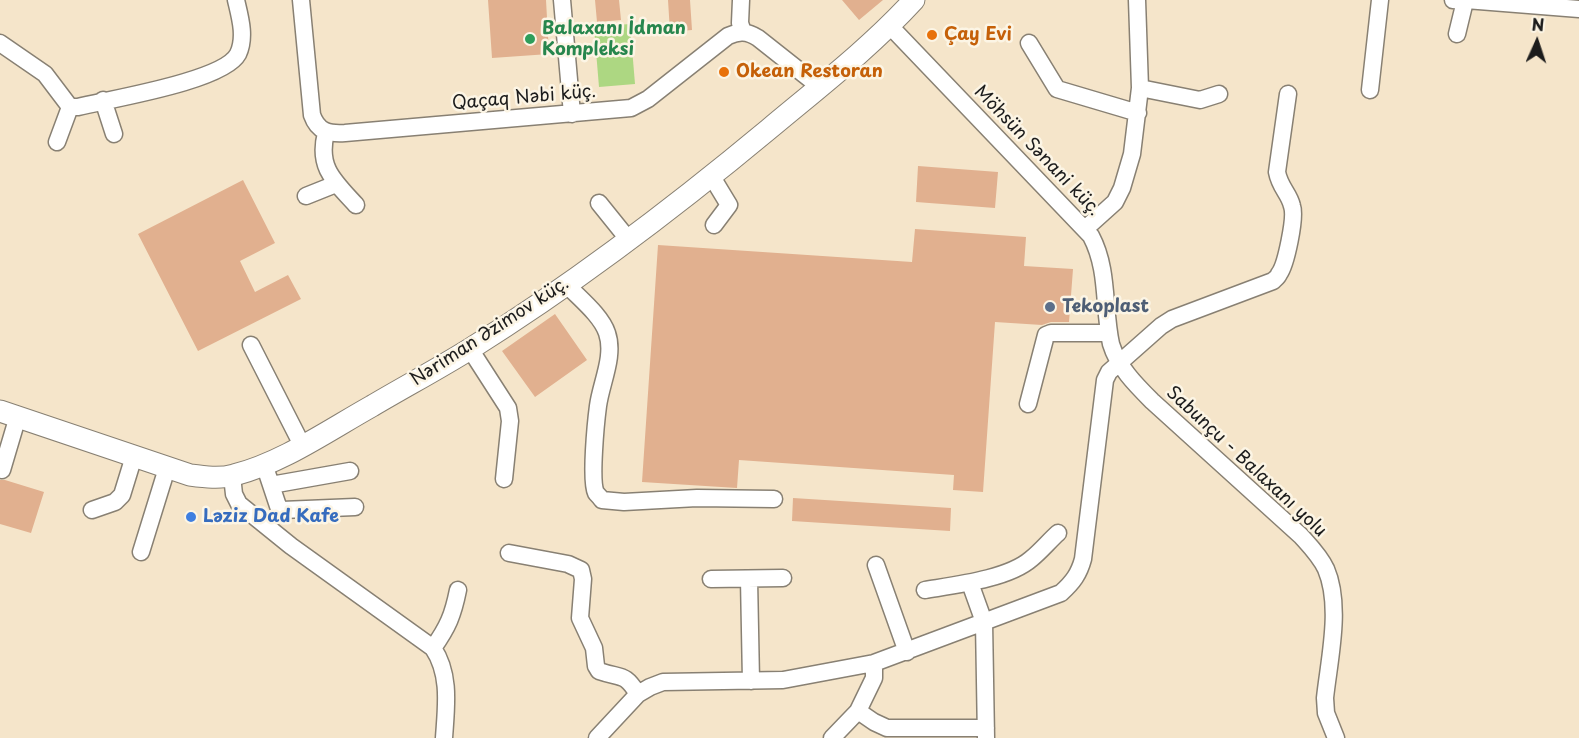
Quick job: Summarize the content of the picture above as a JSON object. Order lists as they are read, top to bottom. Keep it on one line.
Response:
{"streets":{"main road":["Nəriman Əzimov küç."],"street":["Qaçaq Nəbi küç.","Möhsün Sənani küç.","Sabunçu - Balaxanı yolu"]},"crossings":[["Möhsün Sənani küç.","Nəriman Əzimov küç."],["Möhsün Sənani küç.","Sabunçu - Balaxanı yolu"]],"places":["Çay Evi","Balaxanı İdman Kompleksi","Okean Restoran","Tekoplast","Ləziz Dad Kafe"],"north":"top"}
